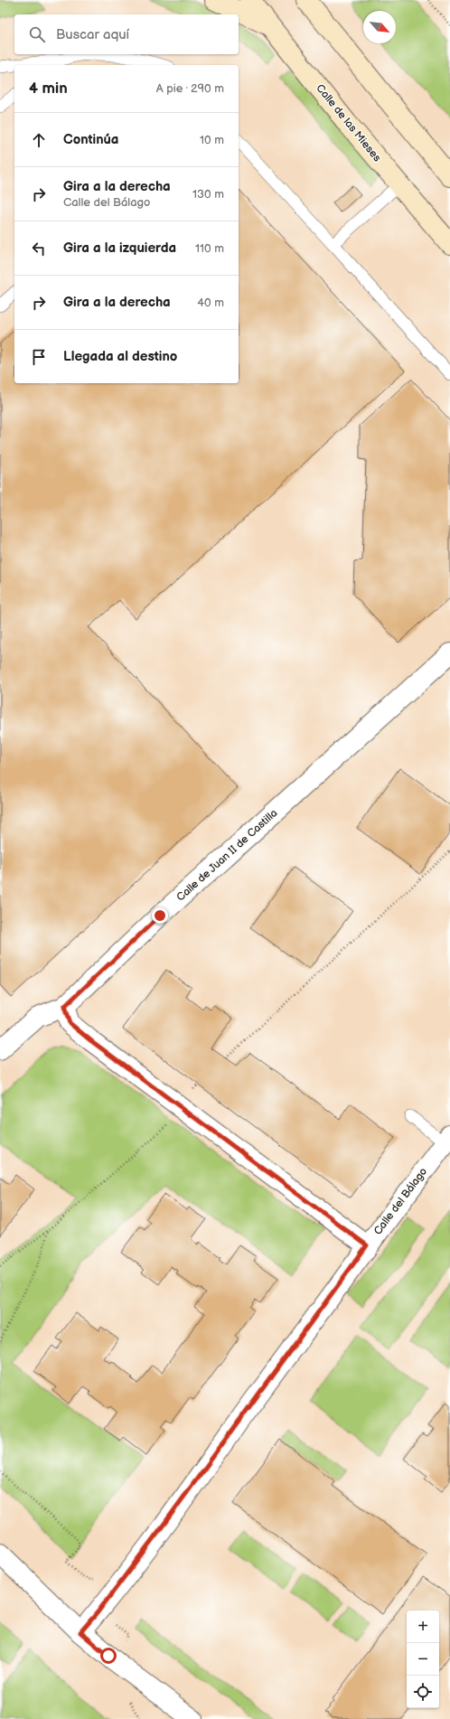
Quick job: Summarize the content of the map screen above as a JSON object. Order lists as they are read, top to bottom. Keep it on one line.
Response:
{"streets":{"main road":["Calle de las Mieses"],"street":["Calle de Juan II de Castilla","Calle del Bálago"]},"north":"bottom right","page":{"search":"Buscar aquí","heading":["4 min","A pie · 290 m"],"list":[["Continúa","10 m"],["Gira a la derecha","Calle del Bálago","130 m"],["Gira a la izquierda","110 m"],["Gira a la derecha","40 m"],"Llegada al destino"],"map_buttons":["+","−"]}}
